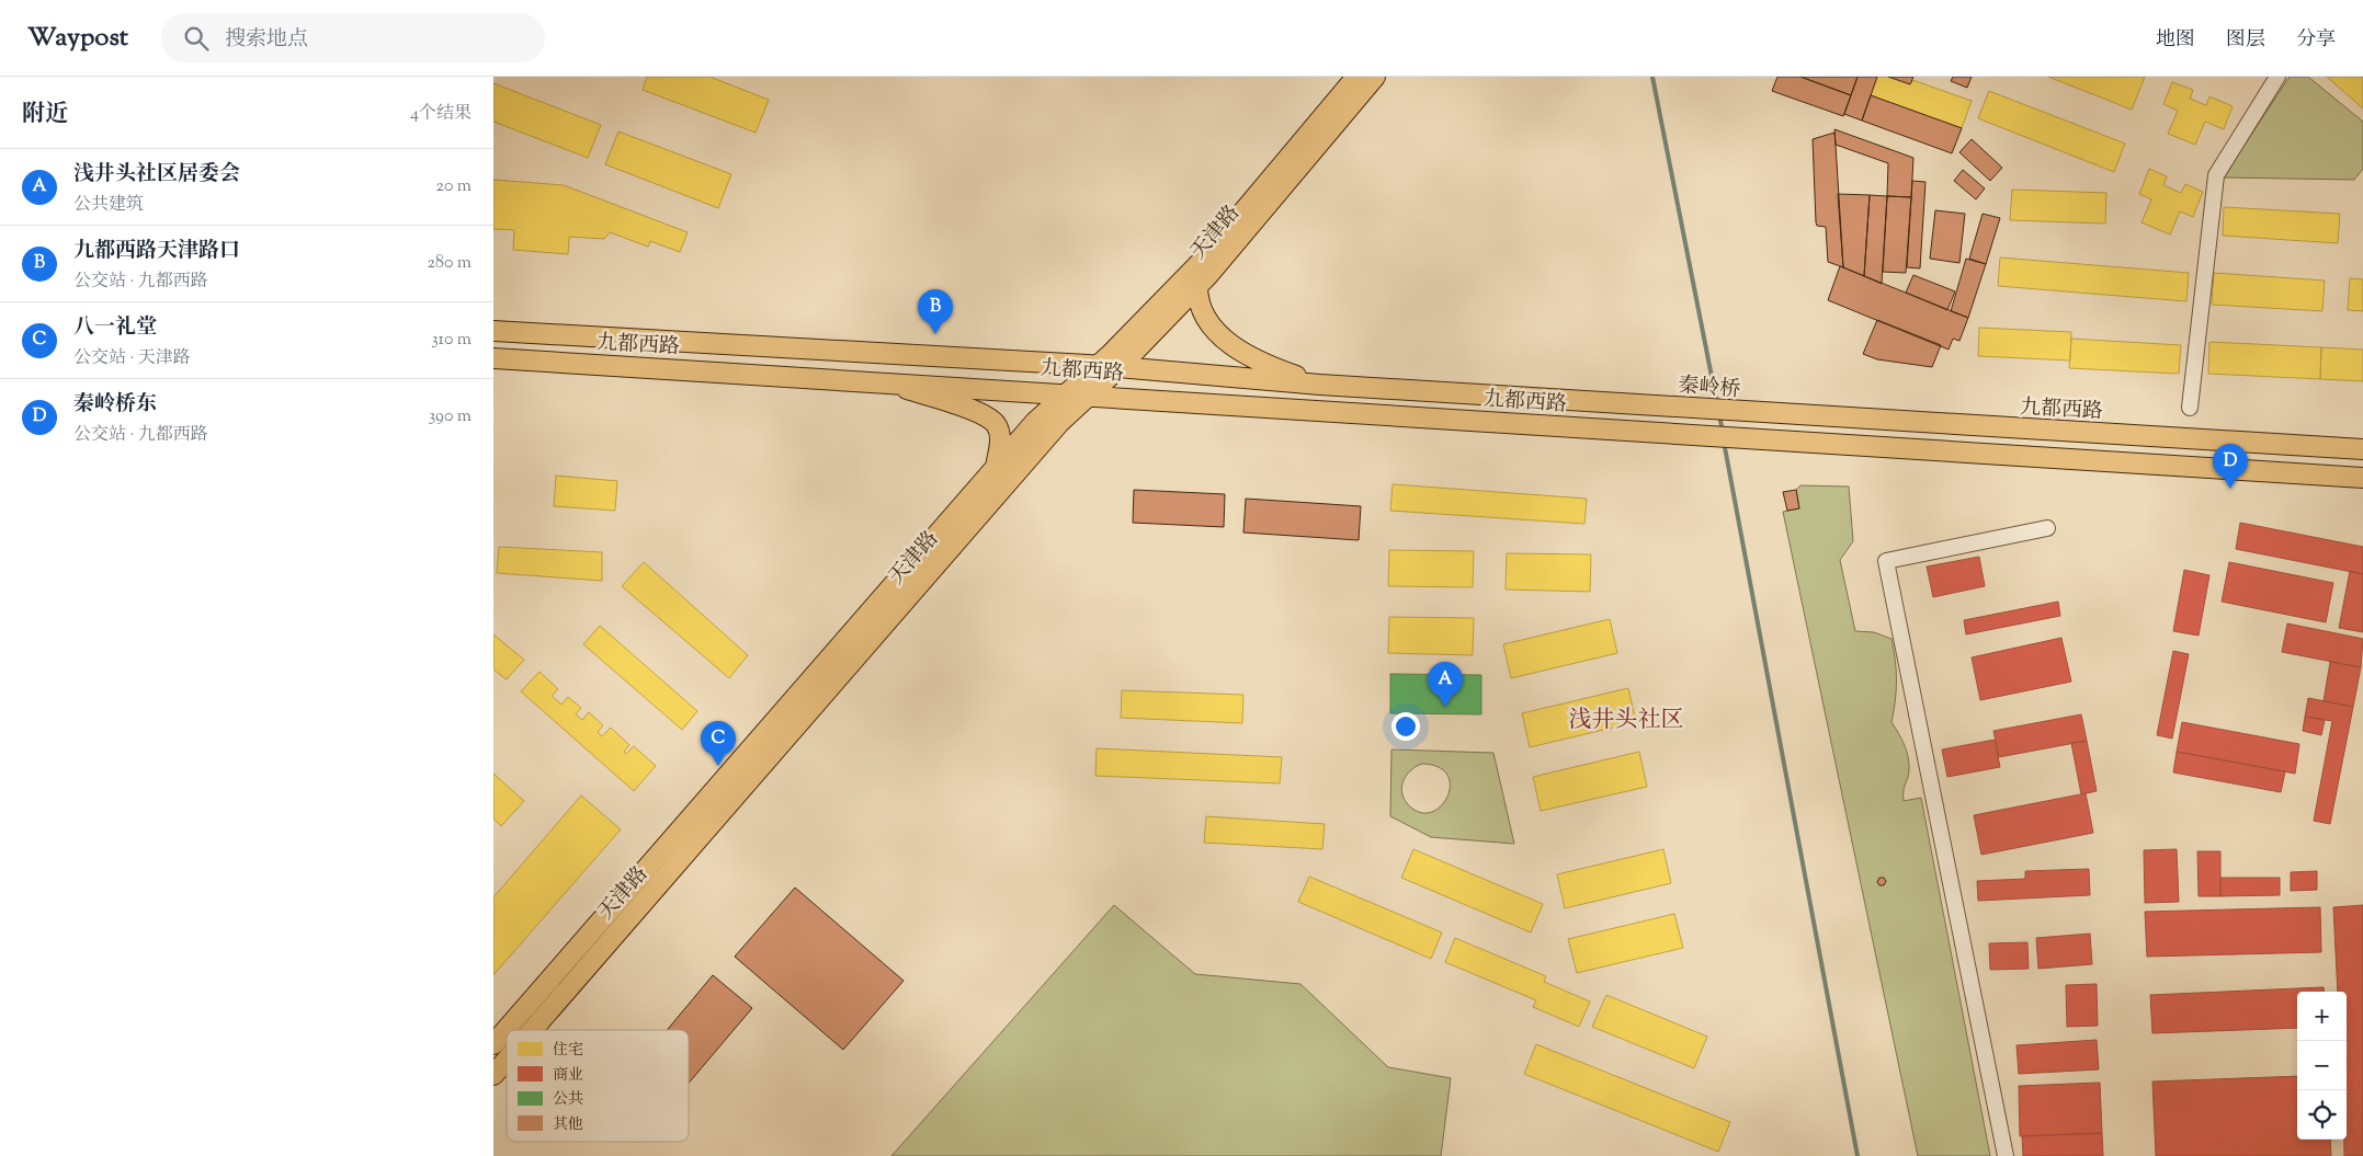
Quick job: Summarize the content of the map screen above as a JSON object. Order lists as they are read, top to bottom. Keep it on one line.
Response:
{"streets":{"main road":["天津路","九都西路","秦岭桥"]},"crossings":[["天津路","九都西路"],["九都西路","秦岭桥"]],"districts":["浅井头社区"],"legend":["住宅","商业","公共","其他"],"page":{"header":"Waypost","search":"搜索地点","nav":["地图","图层","分享"],"heading":["附近","4个结果"],"list":[{"mark":"A","name":"浅井头社区居委会","note":"公共建筑","value":"20 m"},{"mark":"B","name":"九都西路天津路口","note":"公交站 · 九都西路","value":"280 m"},{"mark":"C","name":"八一礼堂","note":"公交站 · 天津路","value":"310 m"},{"mark":"D","name":"秦岭桥东","note":"公交站 · 九都西路","value":"390 m"}],"pins":["B","D","A","C"],"map_buttons":["+","−"]}}
